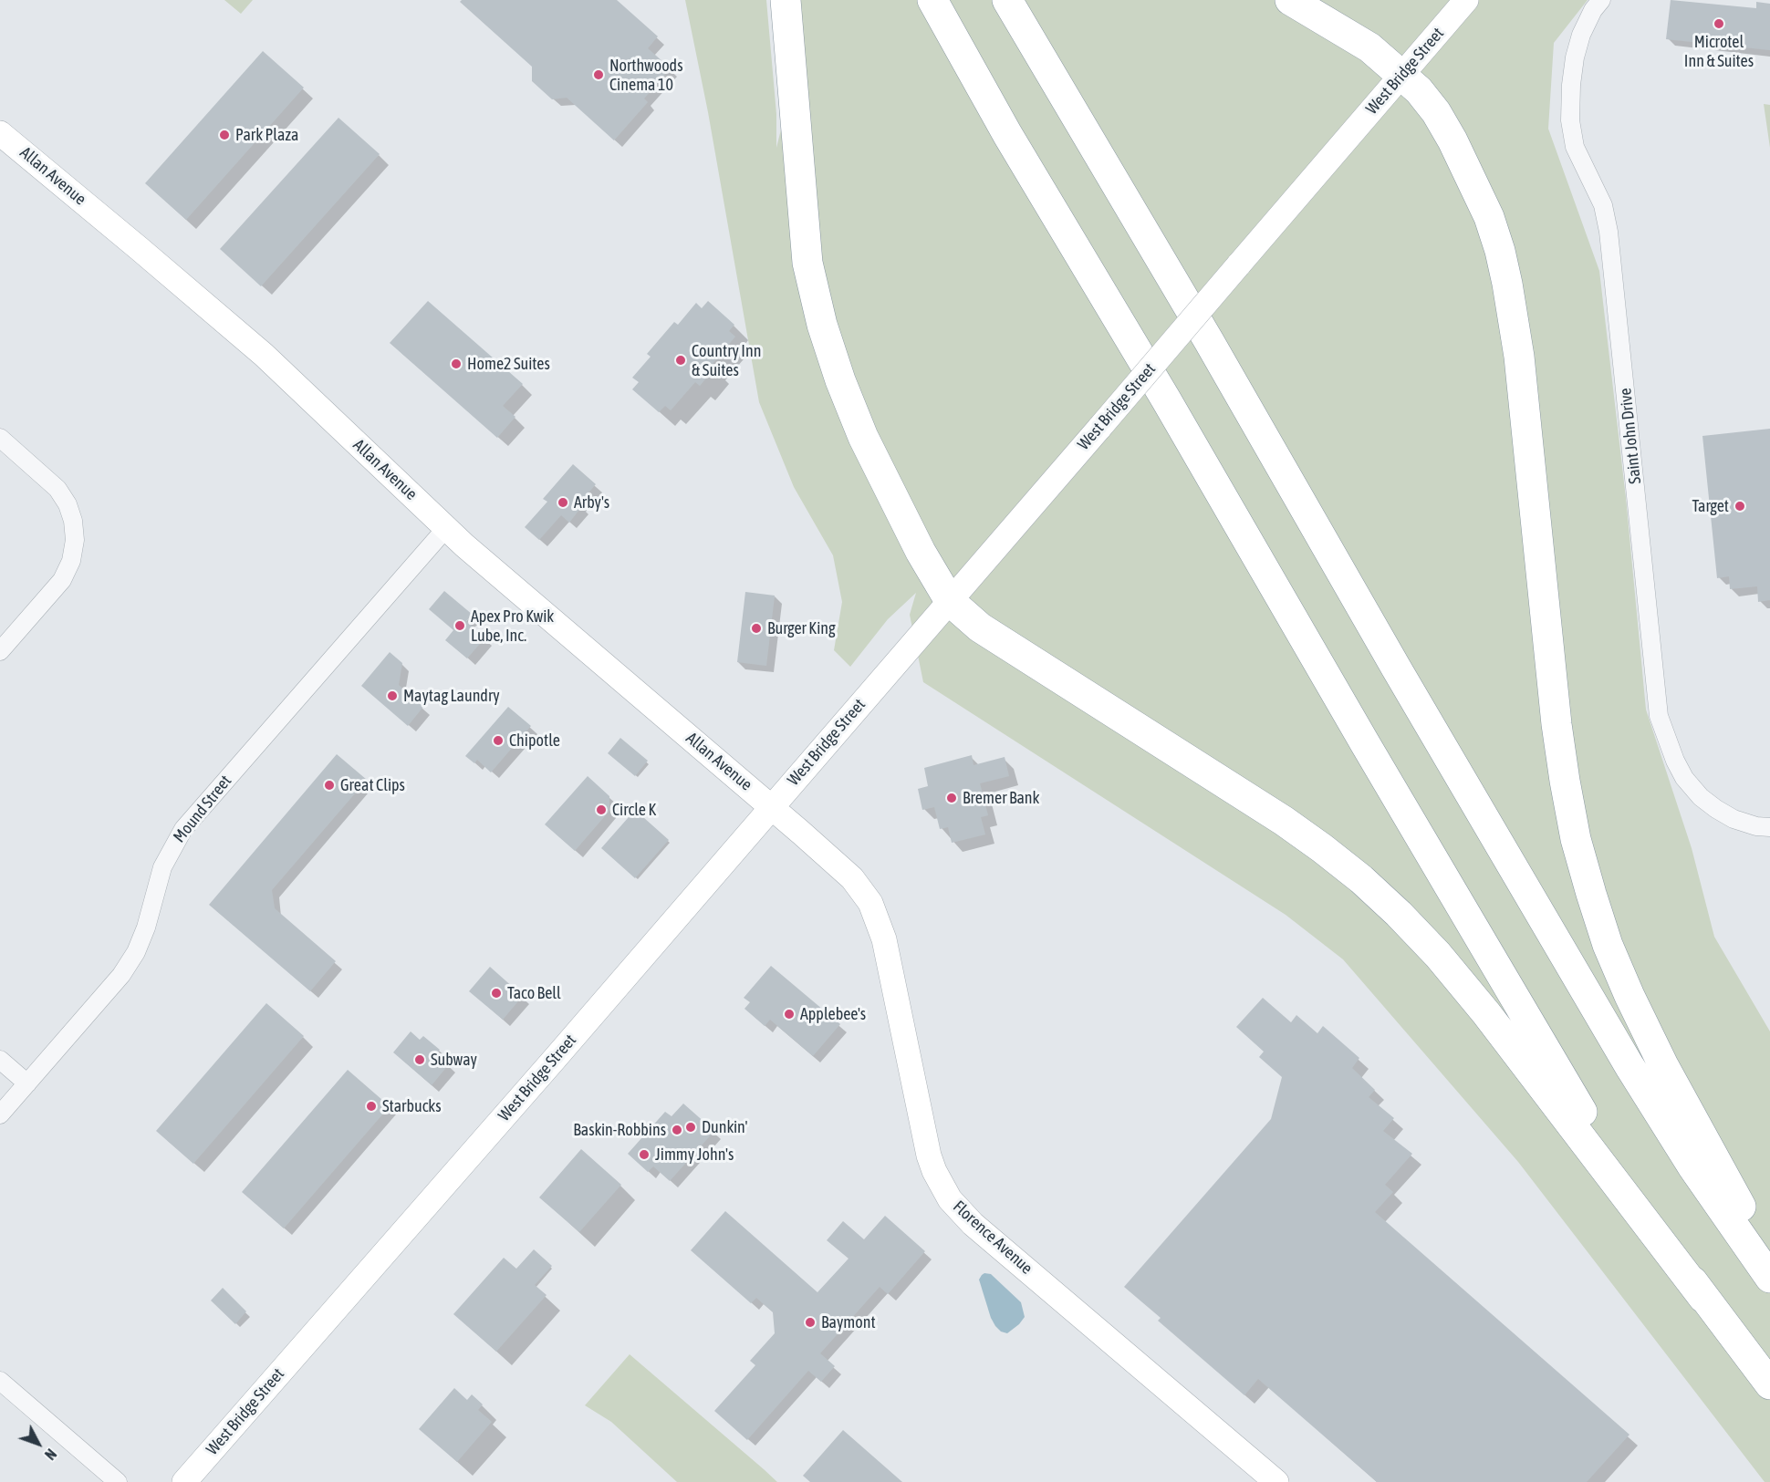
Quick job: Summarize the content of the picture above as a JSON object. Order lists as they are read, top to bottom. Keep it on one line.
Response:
{"streets":{"main road":["West Bridge Street","Allan Avenue","Florence Avenue"],"street":["Saint John Drive","Mound Street"]},"crossings":[["West Bridge Street","Allan Avenue"],["West Bridge Street","Florence Avenue"],["Allan Avenue","Mound Street"],["Allan Avenue","Florence Avenue"]],"places":["Microtel Inn & Suites","Northwoods Cinema 10","Park Plaza","Country Inn & Suites","Home2 Suites","Arby's","Target","Apex Pro Kwik Lube, Inc.","Burger King","Maytag Laundry","Chipotle","Great Clips","Bremer Bank","Circle K","Taco Bell","Applebee's","Subway","Starbucks","Dunkin'","Baskin-Robbins","Jimmy John's","Baymont"],"north":"bottom right"}
